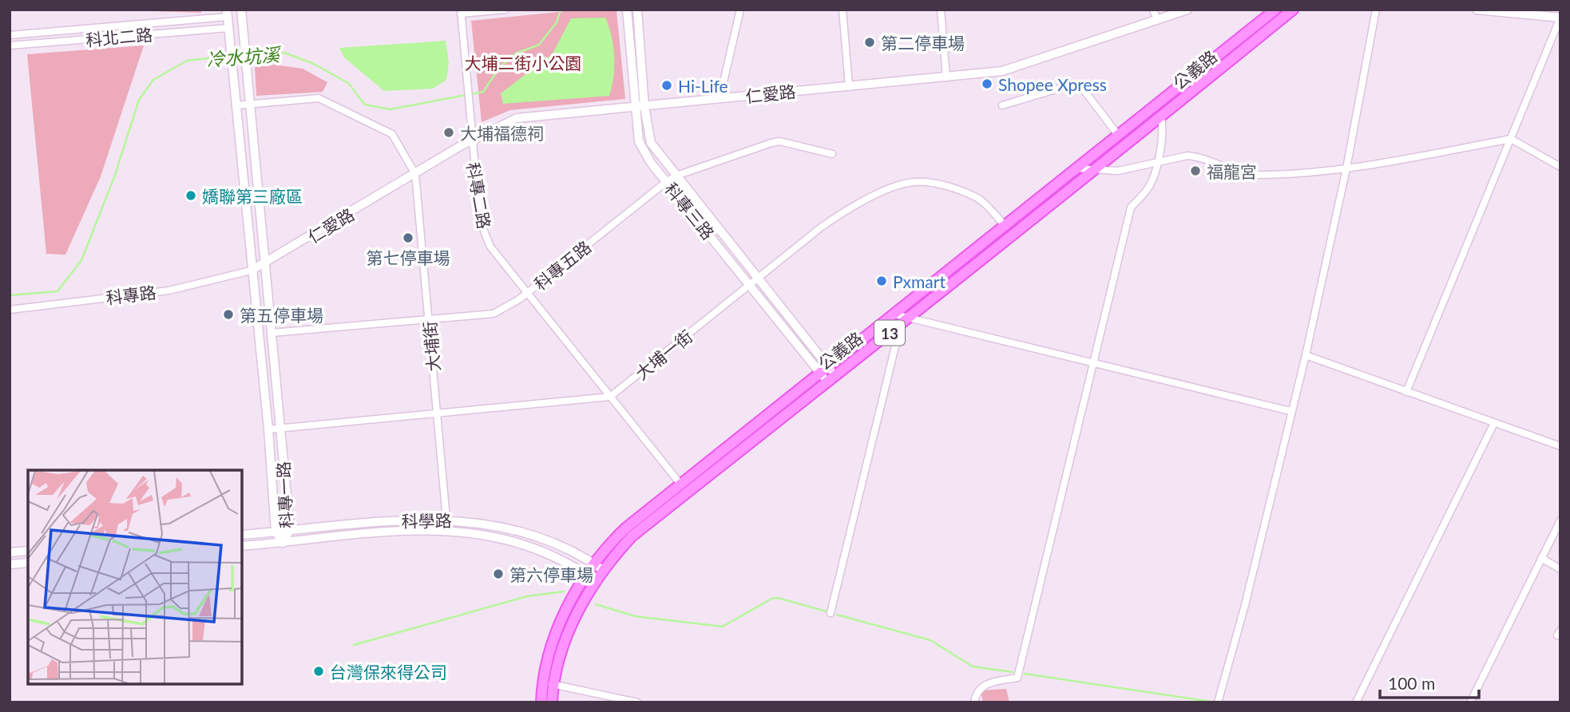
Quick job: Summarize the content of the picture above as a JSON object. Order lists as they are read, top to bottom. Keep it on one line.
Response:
{"streets":{"main road":["公義路","13"],"street":["科北二路","仁愛路","科專二路","科專三路","科專五路","科專路","大埔街","大埔一街","科專一路","科學路"]},"crossings":[["科北二路","科專一路"],["公義路","科專二路"],["公義路","科專三路"],["公義路","大埔一街"],["公義路","科學路"],["仁愛路","科專二路"],["仁愛路","科專三路"],["仁愛路","科專路"],["仁愛路","大埔街"],["仁愛路","科專一路"],["科專二路","科專五路"],["科專二路","大埔一街"],["科專三路","科專五路"],["科專三路","大埔一街"],["科專五路","大埔街"],["科專五路","科專一路"],["科專路","科專一路"],["大埔街","科學路"],["科專一路","科學路"]],"water":["冷水坑溪"],"parks":["大埔二街小公園"],"places":["第二停車場","Shopee Xpress","Hi-Life","大埔福德祠","福龍宮","嬌聯第三廠區","第七停車場","Pxmart","第五停車場","第六停車場","台灣保來得公司"],"scale_bar":"100 m"}
